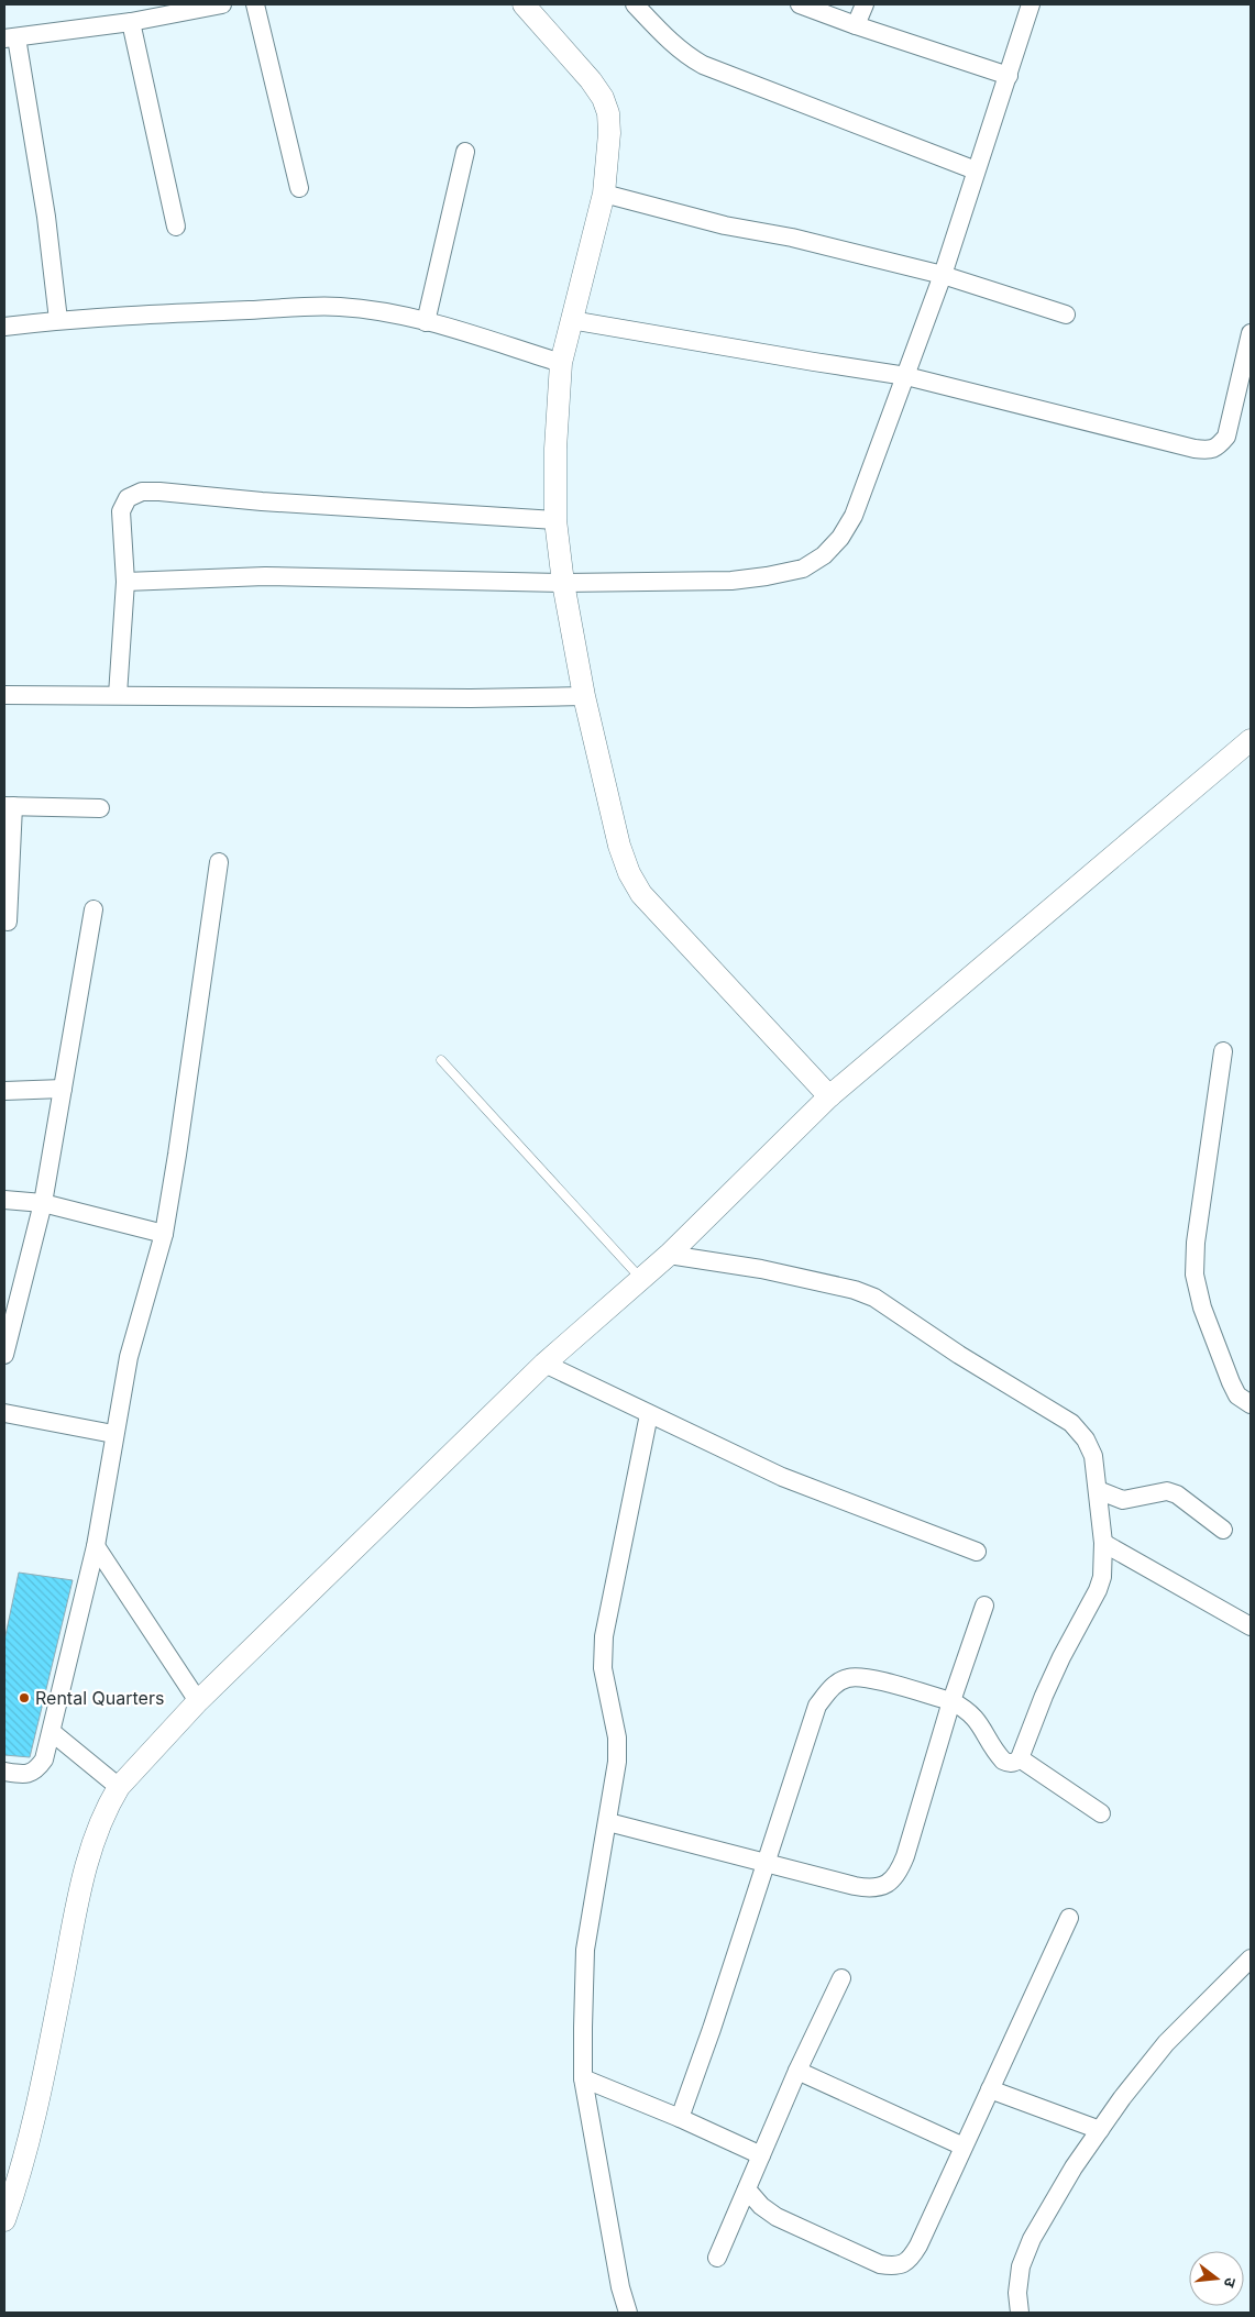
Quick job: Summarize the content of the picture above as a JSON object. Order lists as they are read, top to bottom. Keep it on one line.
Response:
{"places":["Rental Quarters"],"north":"right"}
